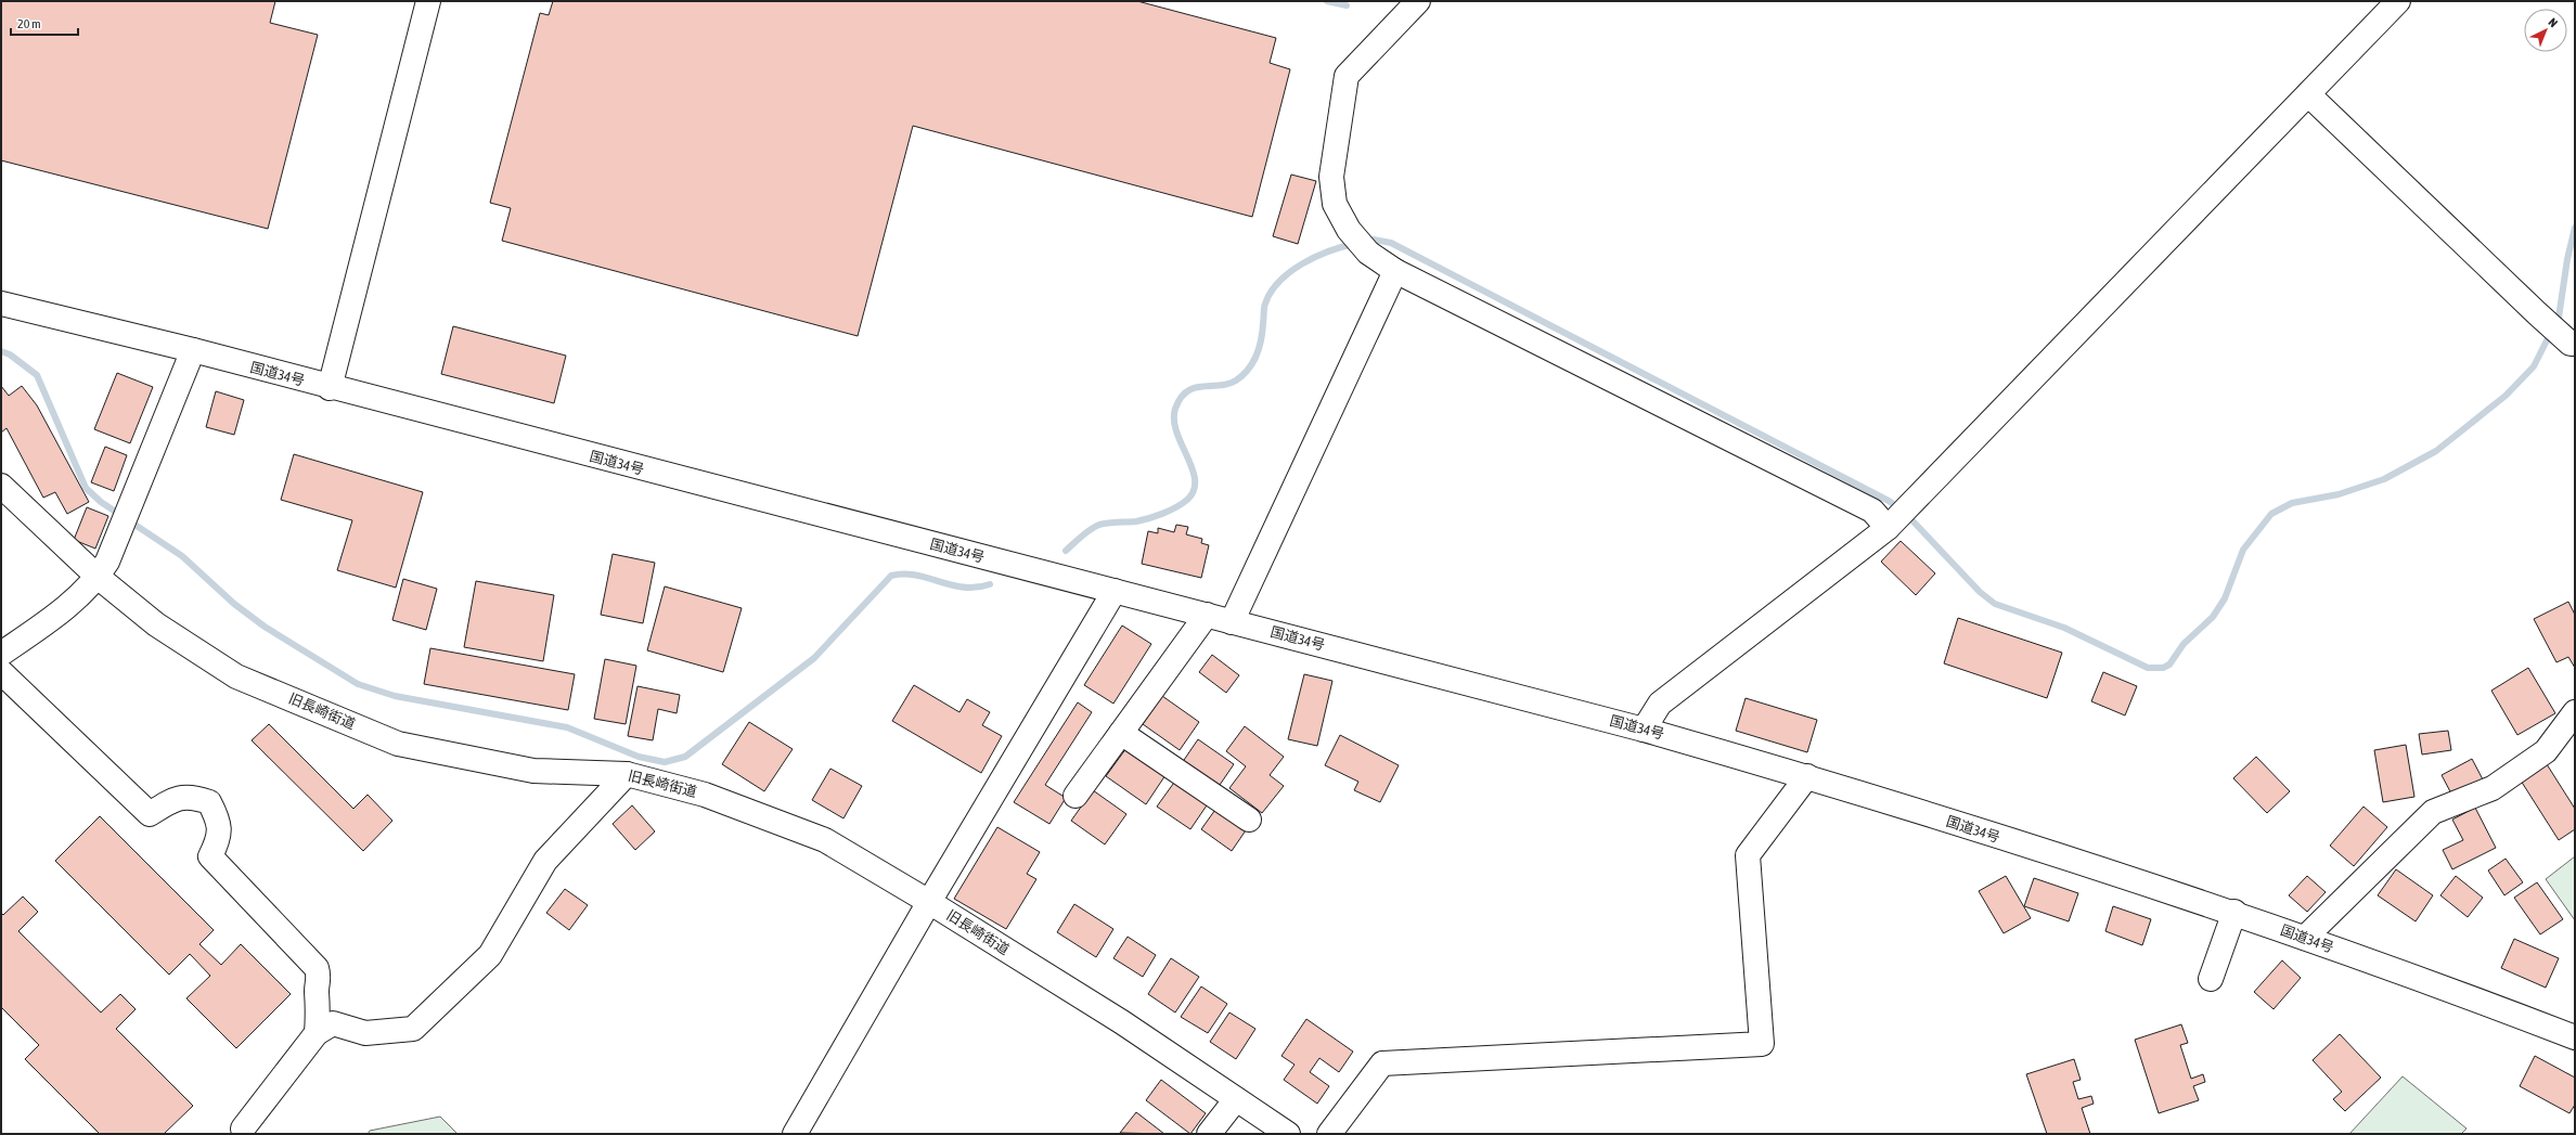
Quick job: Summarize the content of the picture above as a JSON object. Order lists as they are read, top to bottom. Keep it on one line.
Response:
{"streets":{"main road":["国道34号","旧長崎街道"]},"scale_bar":"20 m","north":"top right"}
